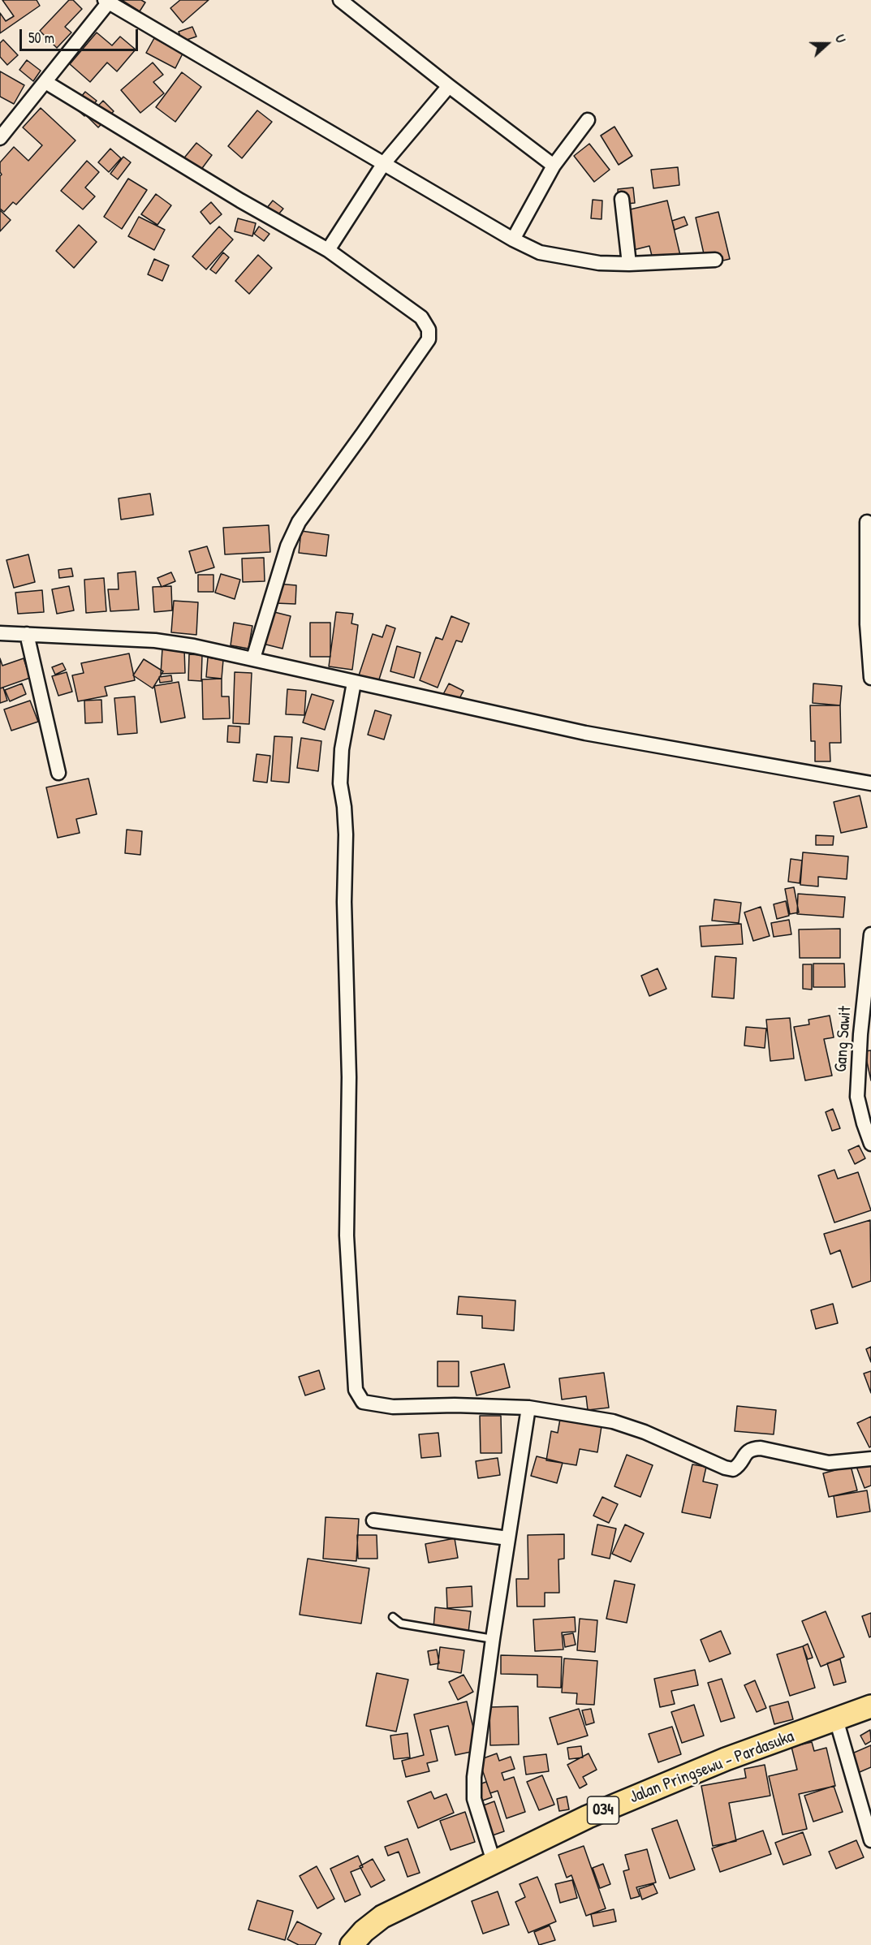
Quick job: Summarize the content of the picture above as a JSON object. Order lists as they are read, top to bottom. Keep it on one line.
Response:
{"streets":{"main road":["Jalan Pringsewu - Pardasuka","034"],"street":["Gang Sawit"]},"scale_bar":"50 m","north":"right"}
